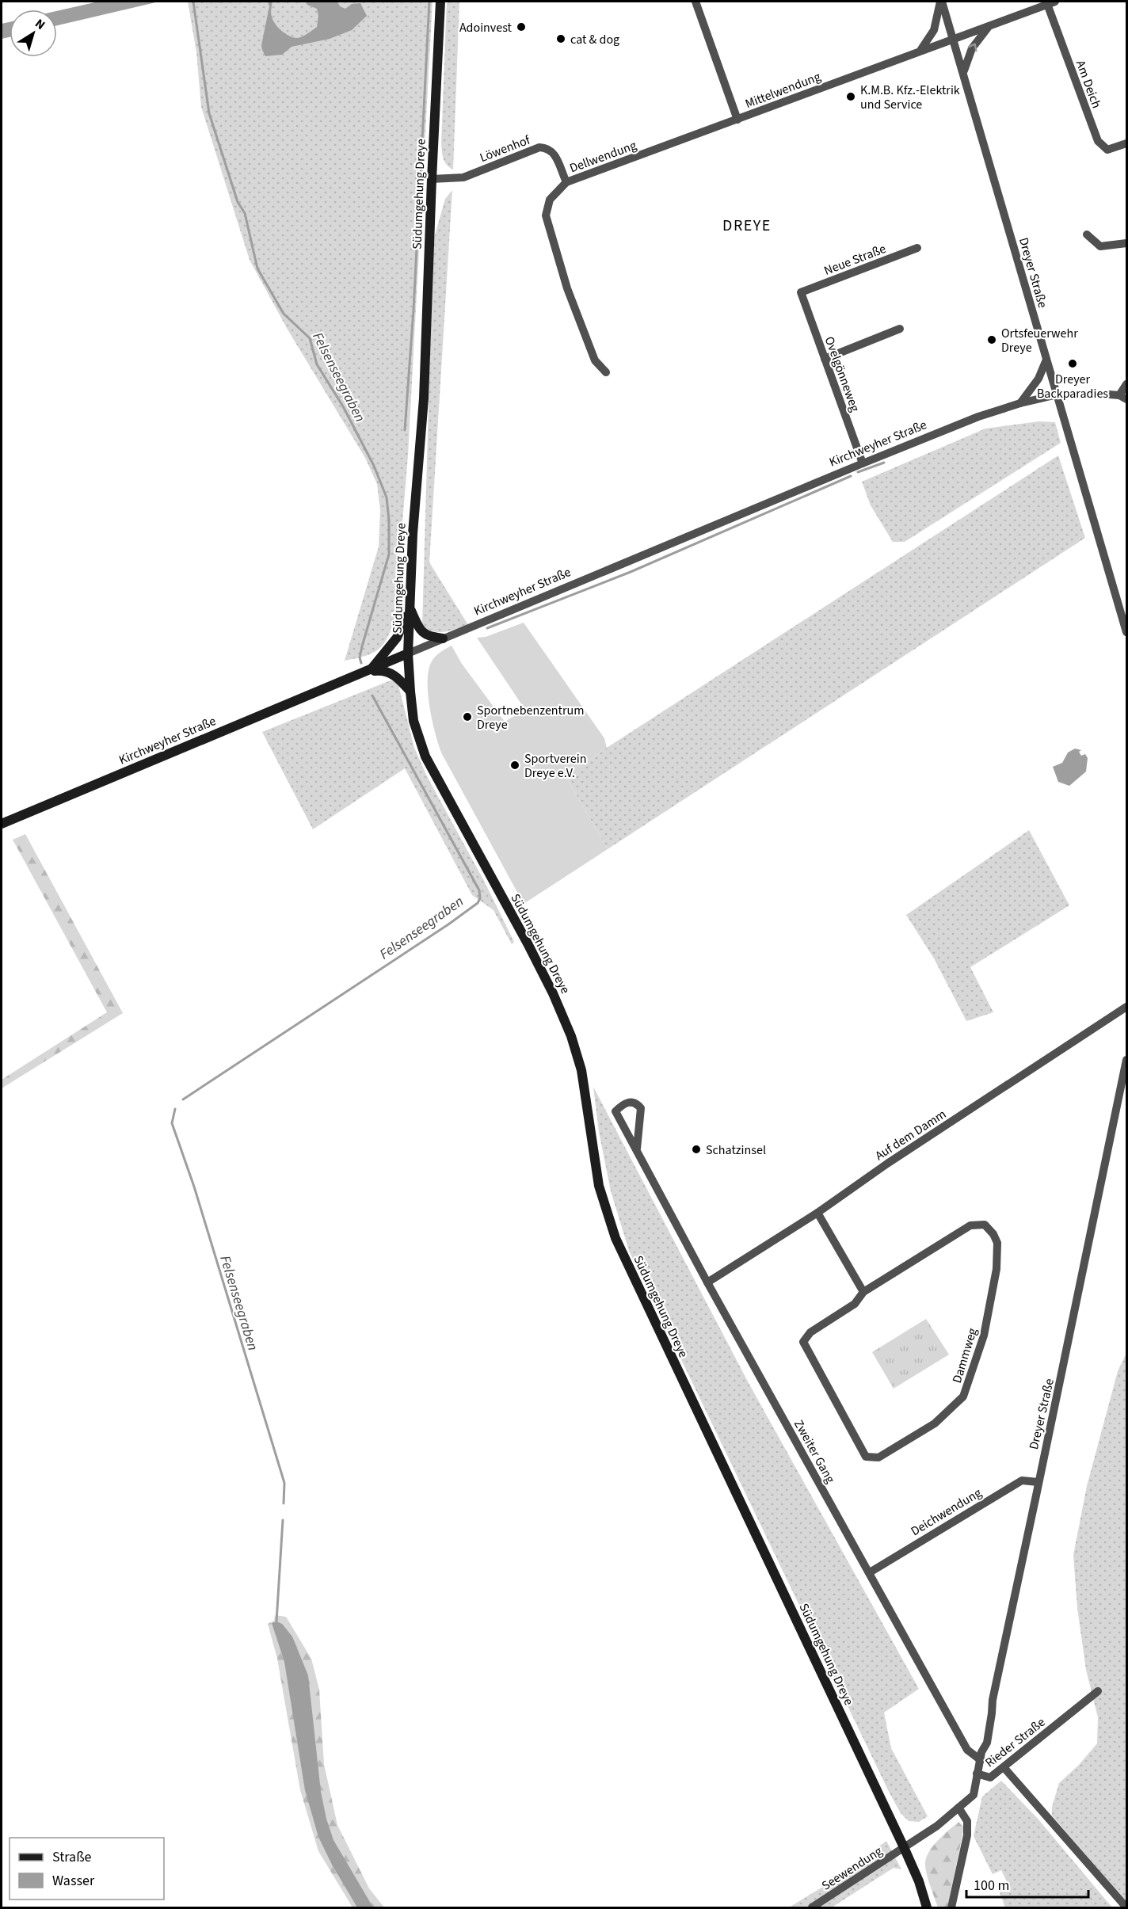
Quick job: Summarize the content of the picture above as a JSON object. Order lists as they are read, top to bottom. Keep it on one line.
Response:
{"streets":{"main road":["Südumgehung Dreye","Kirchweyher Straße"],"street":["Am Deich","Mittelwendung","Löwenhof","Dellwendung","Neue Straße","Dreyer Straße","Ovelgönneweg","Auf dem Damm","Dammweg","Zweiter Gang","Deichwendung","Rieder Straße","Seewendung"]},"crossings":[["Am Deich","Mittelwendung"],["Mittelwendung","Dellwendung"],["Mittelwendung","Dreyer Straße"],["Löwenhof","Dellwendung"],["Löwenhof","Südumgehung Dreye"],["Südumgehung Dreye","Kirchweyher Straße"],["Südumgehung Dreye","Rieder Straße"],["Südumgehung Dreye","Seewendung"],["Neue Straße","Ovelgönneweg"],["Dreyer Straße","Kirchweyher Straße"],["Dreyer Straße","Zweiter Gang"],["Dreyer Straße","Deichwendung"],["Dreyer Straße","Rieder Straße"],["Ovelgönneweg","Kirchweyher Straße"],["Auf dem Damm","Zweiter Gang"],["Zweiter Gang","Deichwendung"],["Rieder Straße","Seewendung"]],"districts":["DREYE"],"water":["Felsenseegraben"],"places":["Adoinvest","cat & dog","K.M.B. Kfz.-Elektrik und Service","Ortsfeuerwehr Dreye","Dreyer Backparadies","Sportnebenzentrum Dreye","Sportverein Dreye e.V.","Schatzinsel"],"legend":["Straße","Wasser"],"scale_bar":"100 m","north":"top right"}
